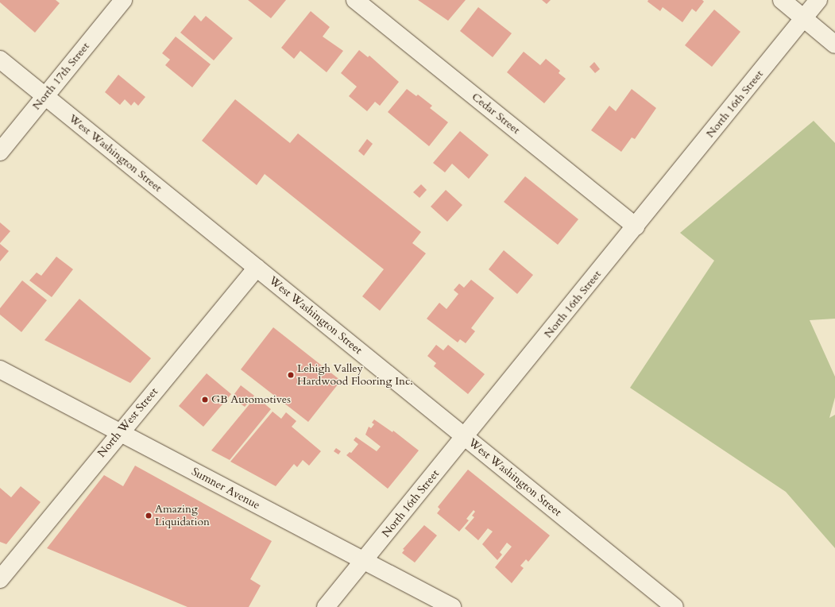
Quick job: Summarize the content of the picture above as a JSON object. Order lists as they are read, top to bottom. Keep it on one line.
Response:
{"streets":{"street":["North 17th Street","North 16th Street","Cedar Street","West Washington Street","North West Street","Sumner Avenue"]},"crossings":[["North 17th Street","West Washington Street"],["North 16th Street","Cedar Street"],["North 16th Street","West Washington Street"],["North 16th Street","Sumner Avenue"],["West Washington Street","North West Street"],["North West Street","Sumner Avenue"]],"places":["Lehigh Valley Hardwood Flooring Inc.","GB Automotives","Amazing Liquidation"]}
